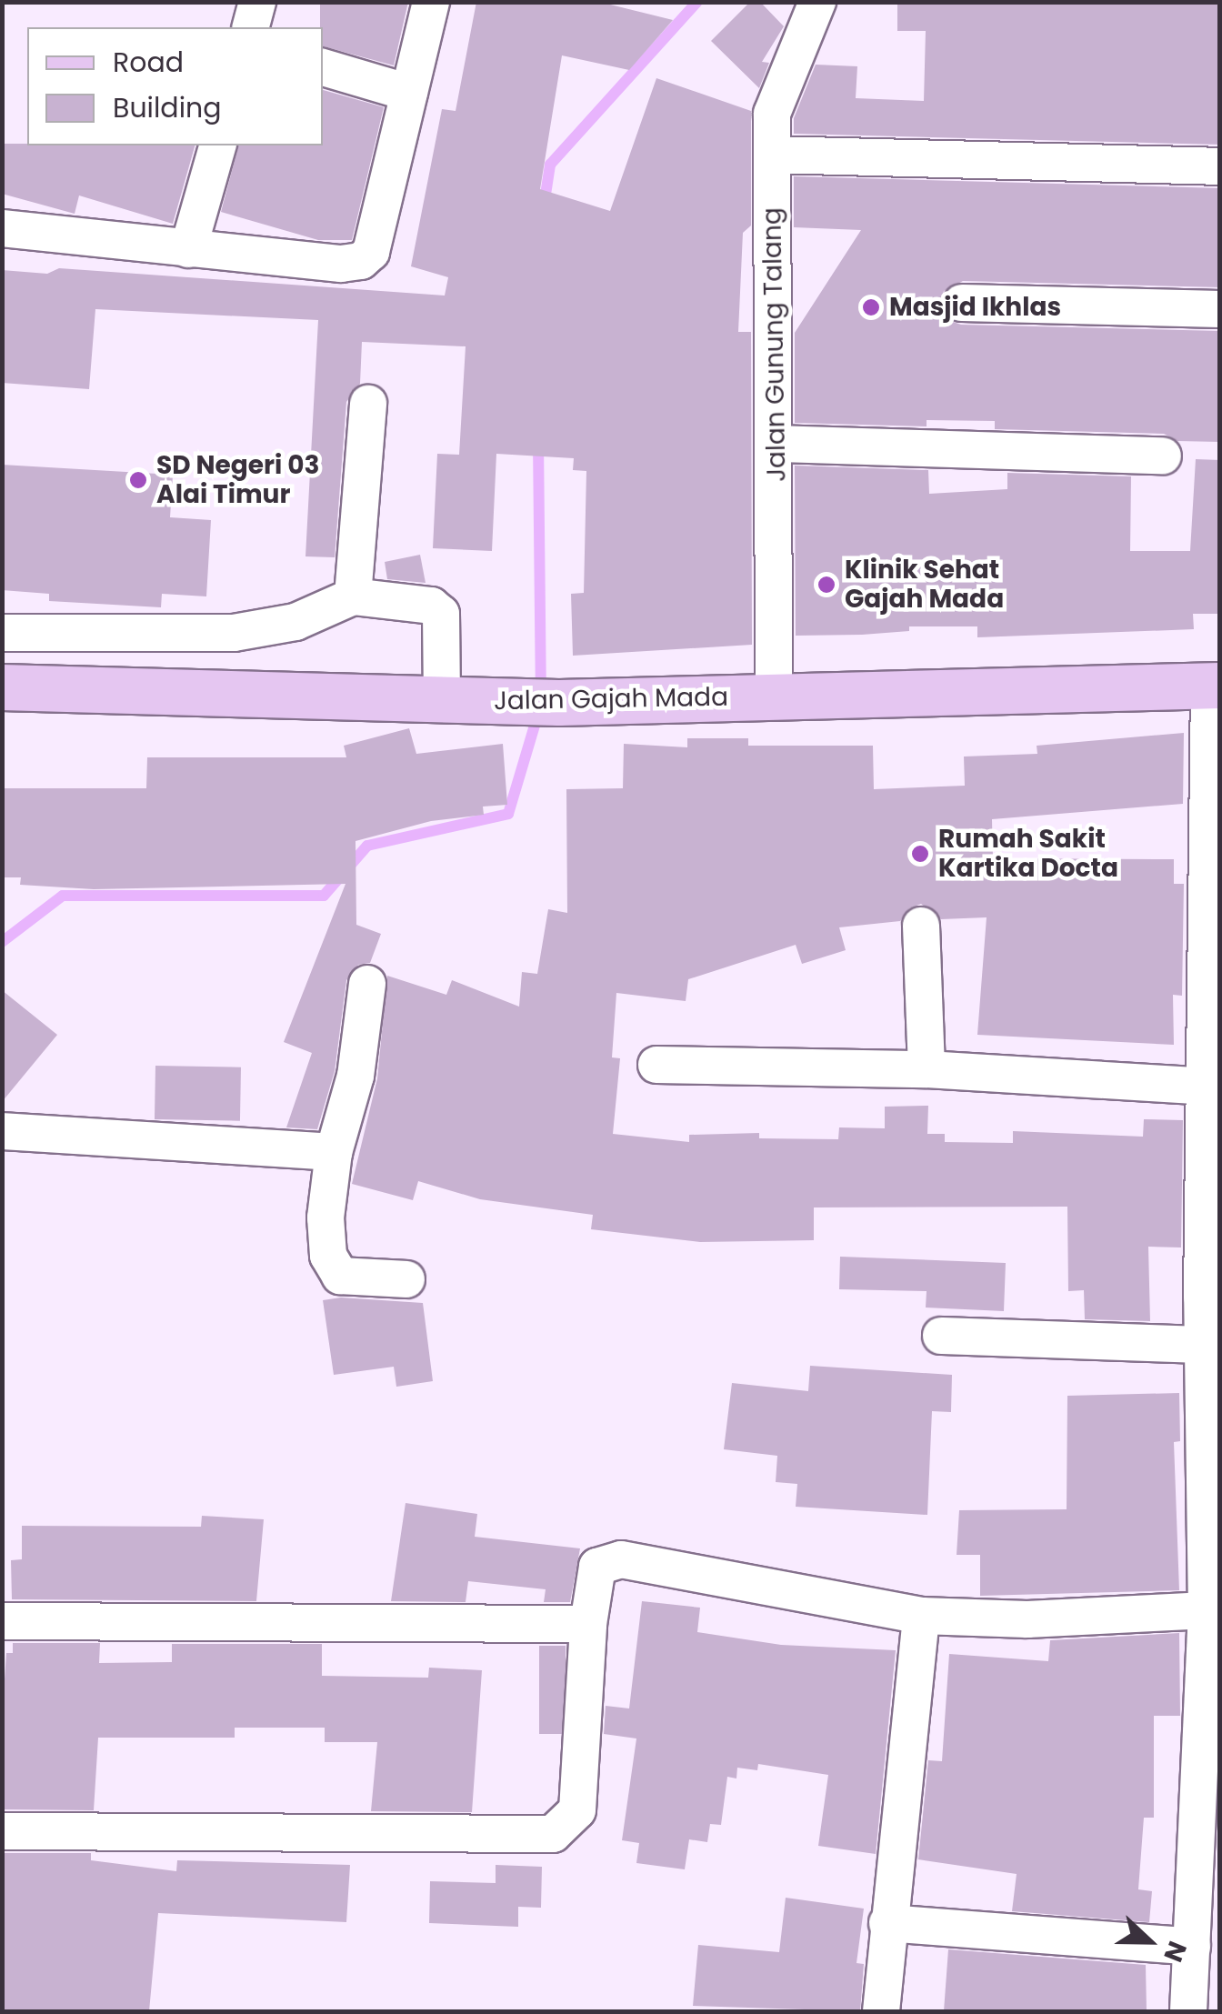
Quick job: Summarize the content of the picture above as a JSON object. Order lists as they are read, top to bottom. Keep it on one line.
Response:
{"streets":{"main road":["Jalan Gajah Mada"],"street":["Jalan Gunung Talang"]},"crossings":[["Jalan Gunung Talang","Jalan Gajah Mada"]],"places":["Masjid Ikhlas","SD Negeri 03 Alai Timur","Klinik Sehat Gajah Mada","Rumah Sakit Kartika Docta"],"legend":["Road","Building"],"north":"right"}
